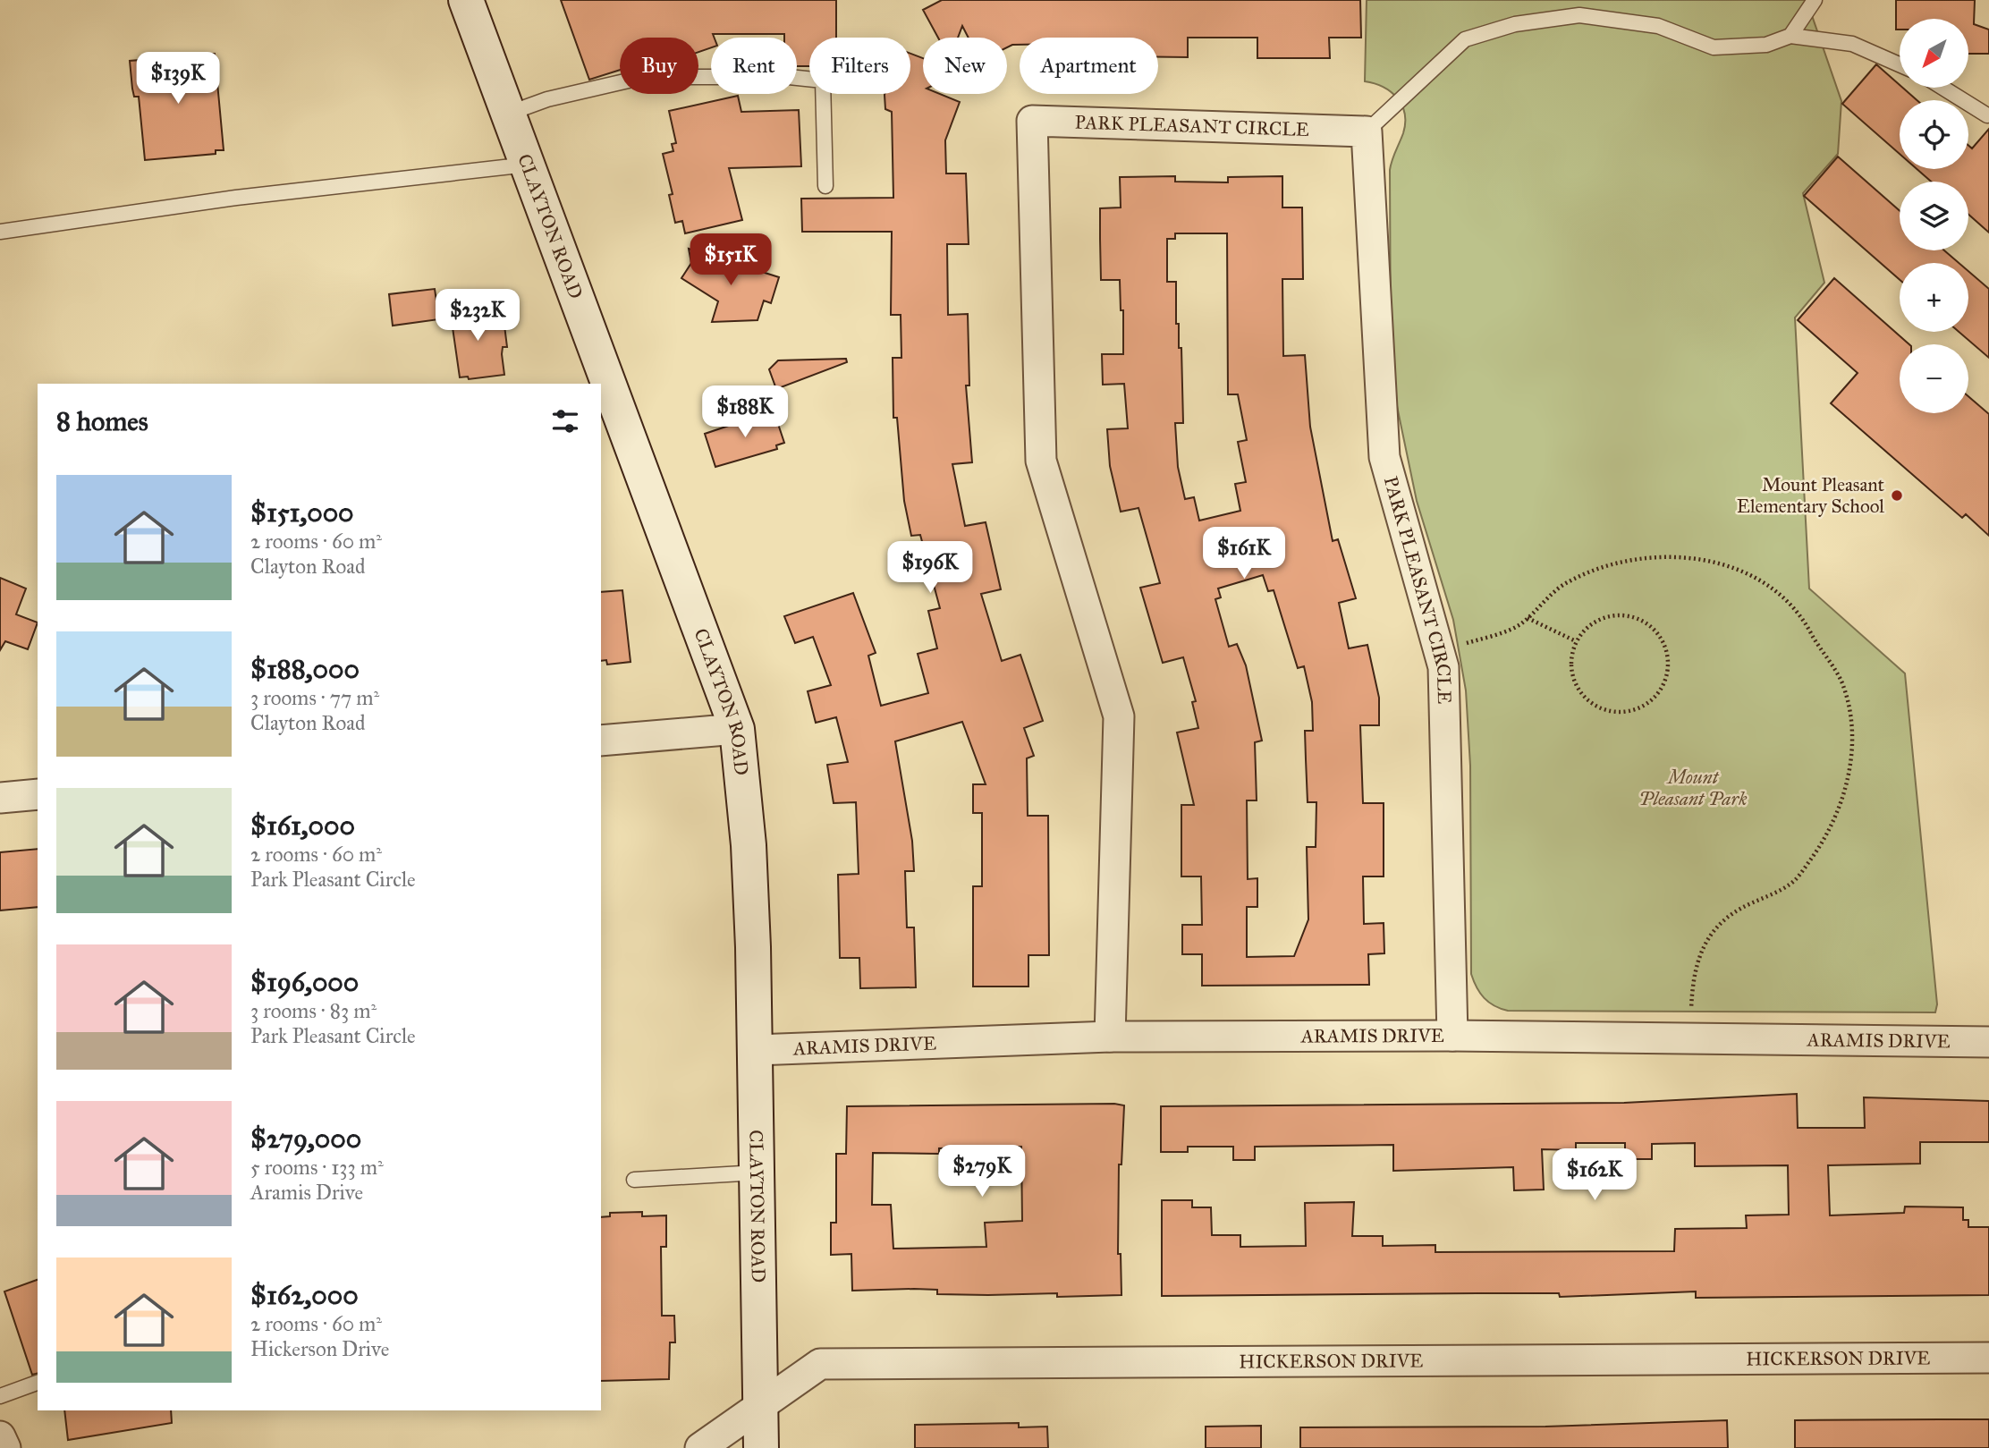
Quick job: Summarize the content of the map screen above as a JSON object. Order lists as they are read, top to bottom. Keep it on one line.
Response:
{"streets":{"street":["PARK PLEASANT CIRCLE","CLAYTON ROAD","ARAMIS DRIVE","HICKERSON DRIVE"]},"crossings":[["PARK PLEASANT CIRCLE","ARAMIS DRIVE"],["CLAYTON ROAD","ARAMIS DRIVE"],["CLAYTON ROAD","HICKERSON DRIVE"]],"parks":["Mount Pleasant Park"],"places":["Mount Pleasant Elementary School"],"north":"bottom left","page":{"map_buttons":["+","−"],"chip":["Buy","Rent","Filters","New","Apartment"],"price":["$139K","$151K","$232K","$188K","$161K","$196K","$279K","$162K"],"heading":"8 homes","list":[{"name":"$151,000","note":"2 rooms · 60 m² · Clayton Road"},{"name":"$188,000","note":"3 rooms · 77 m² · Clayton Road"},{"name":"$161,000","note":"2 rooms · 60 m² · Park Pleasant Circle"},{"name":"$196,000","note":"3 rooms · 83 m² · Park Pleasant Circle"},{"name":"$279,000","note":"5 rooms · 133 m² · Aramis Drive"},{"name":"$162,000","note":"2 rooms · 60 m² · Hickerson Drive"}]}}
